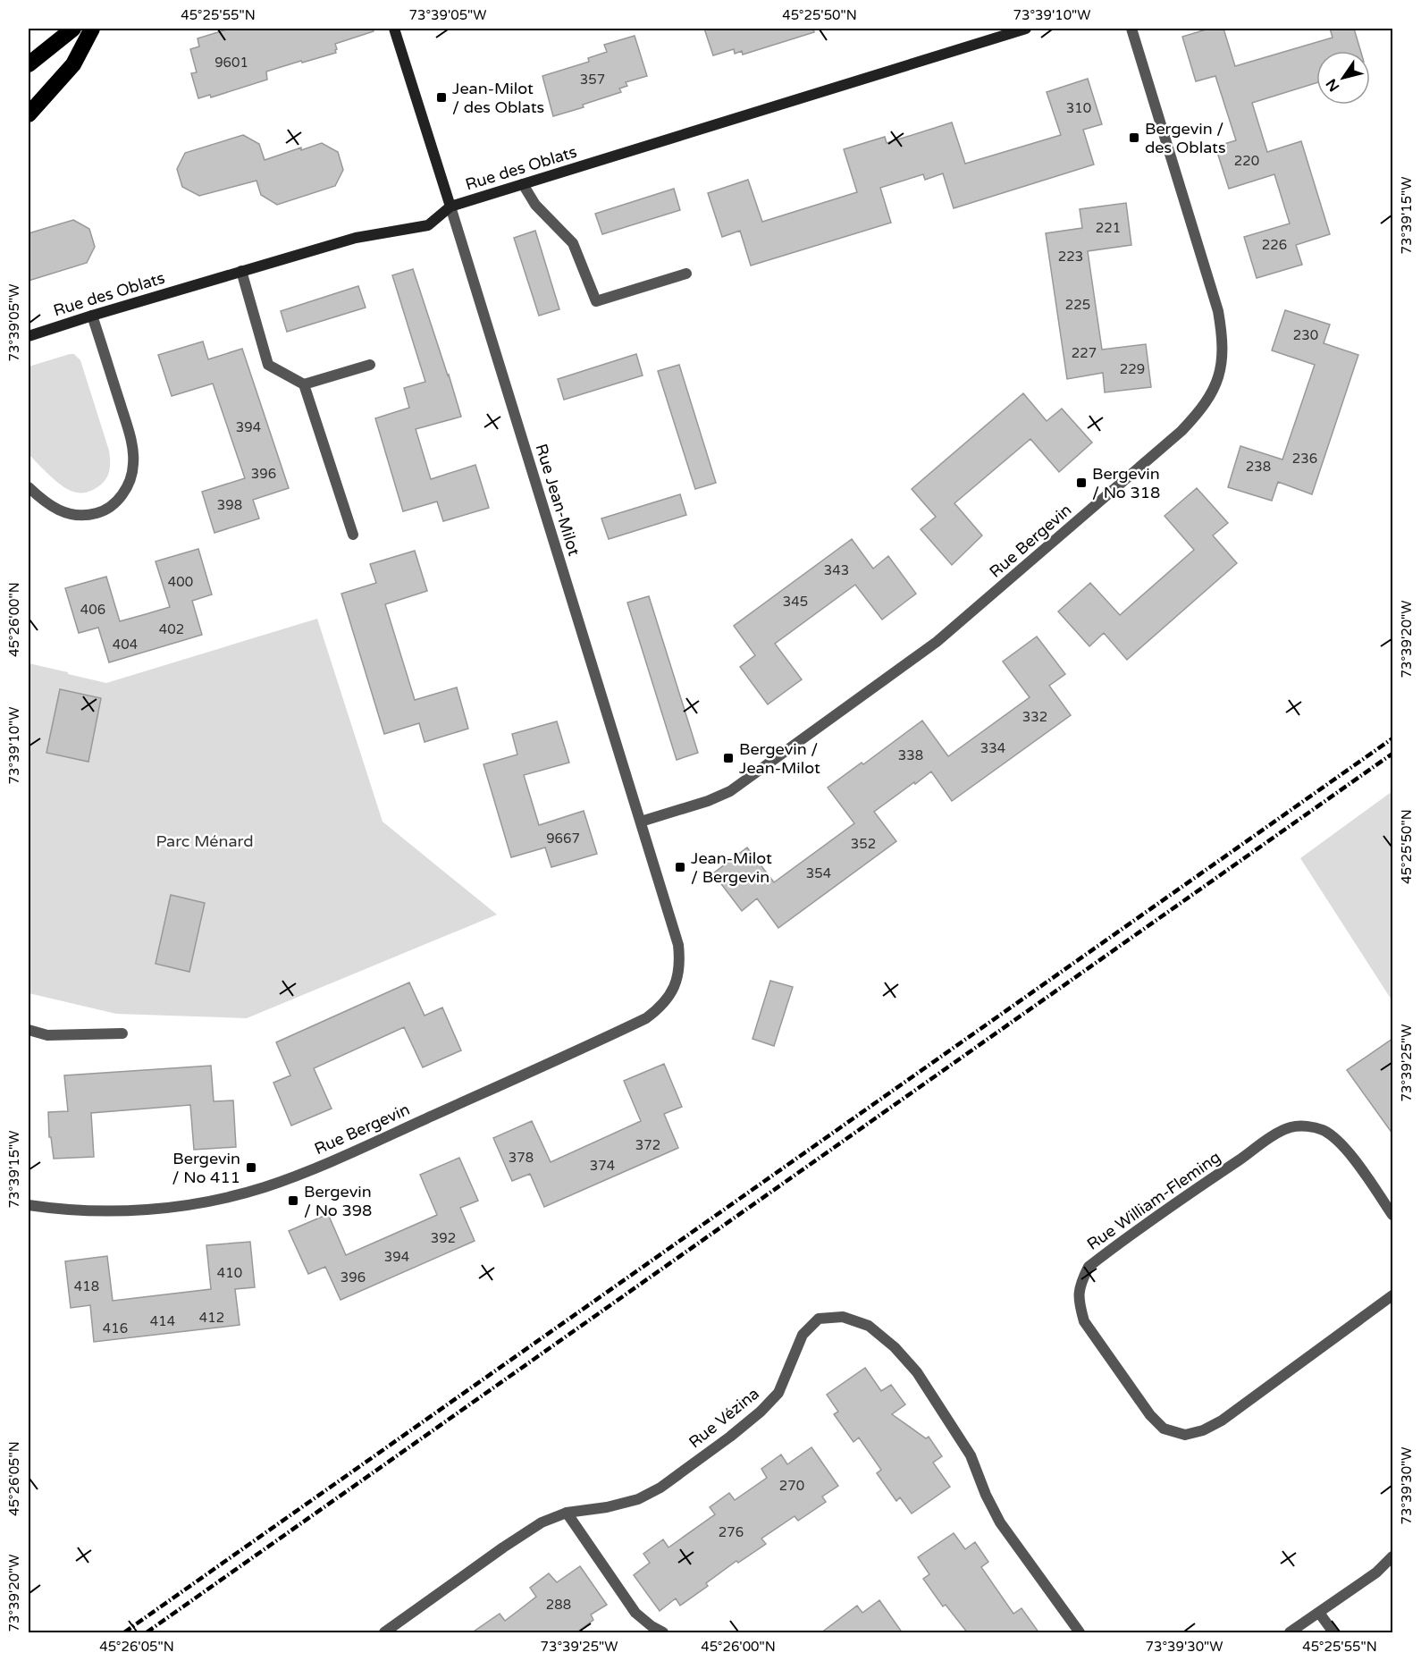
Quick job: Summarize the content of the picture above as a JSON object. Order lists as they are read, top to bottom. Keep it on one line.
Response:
{"streets":{"street":["Rue des Oblats","Rue Jean-Milot","Rue Bergevin","Rue William-Fleming","Rue Vézina"]},"crossings":[["Rue des Oblats","Rue Jean-Milot"],["Rue Jean-Milot","Rue Bergevin"]],"parks":["Parc Ménard"],"places":{"transit":["Jean-Milot / des Oblats","Bergevin / des Oblats","Bergevin / No 318","Bergevin / Jean-Milot","Jean-Milot / Bergevin","Bergevin / No 411","Bergevin / No 398"]},"house_numbers":["9601","357","310","220","221","226","223","225","230","227","229","394","236","238","396","398","343","400","345","406","402","404","332","334","338","9667","352","354","372","378","374","392","394","410","396","418","412","414","416","270","276","288"],"north":"bottom left","coordinates":["45°25'55\"N","73°39'05\"W","45°25'50\"N","73°39'10\"W","73°39'15\"W","45°26'00\"N","73°39'20\"W","73°39'25\"W","45°26'05\"N","73°39'30\"W"]}
